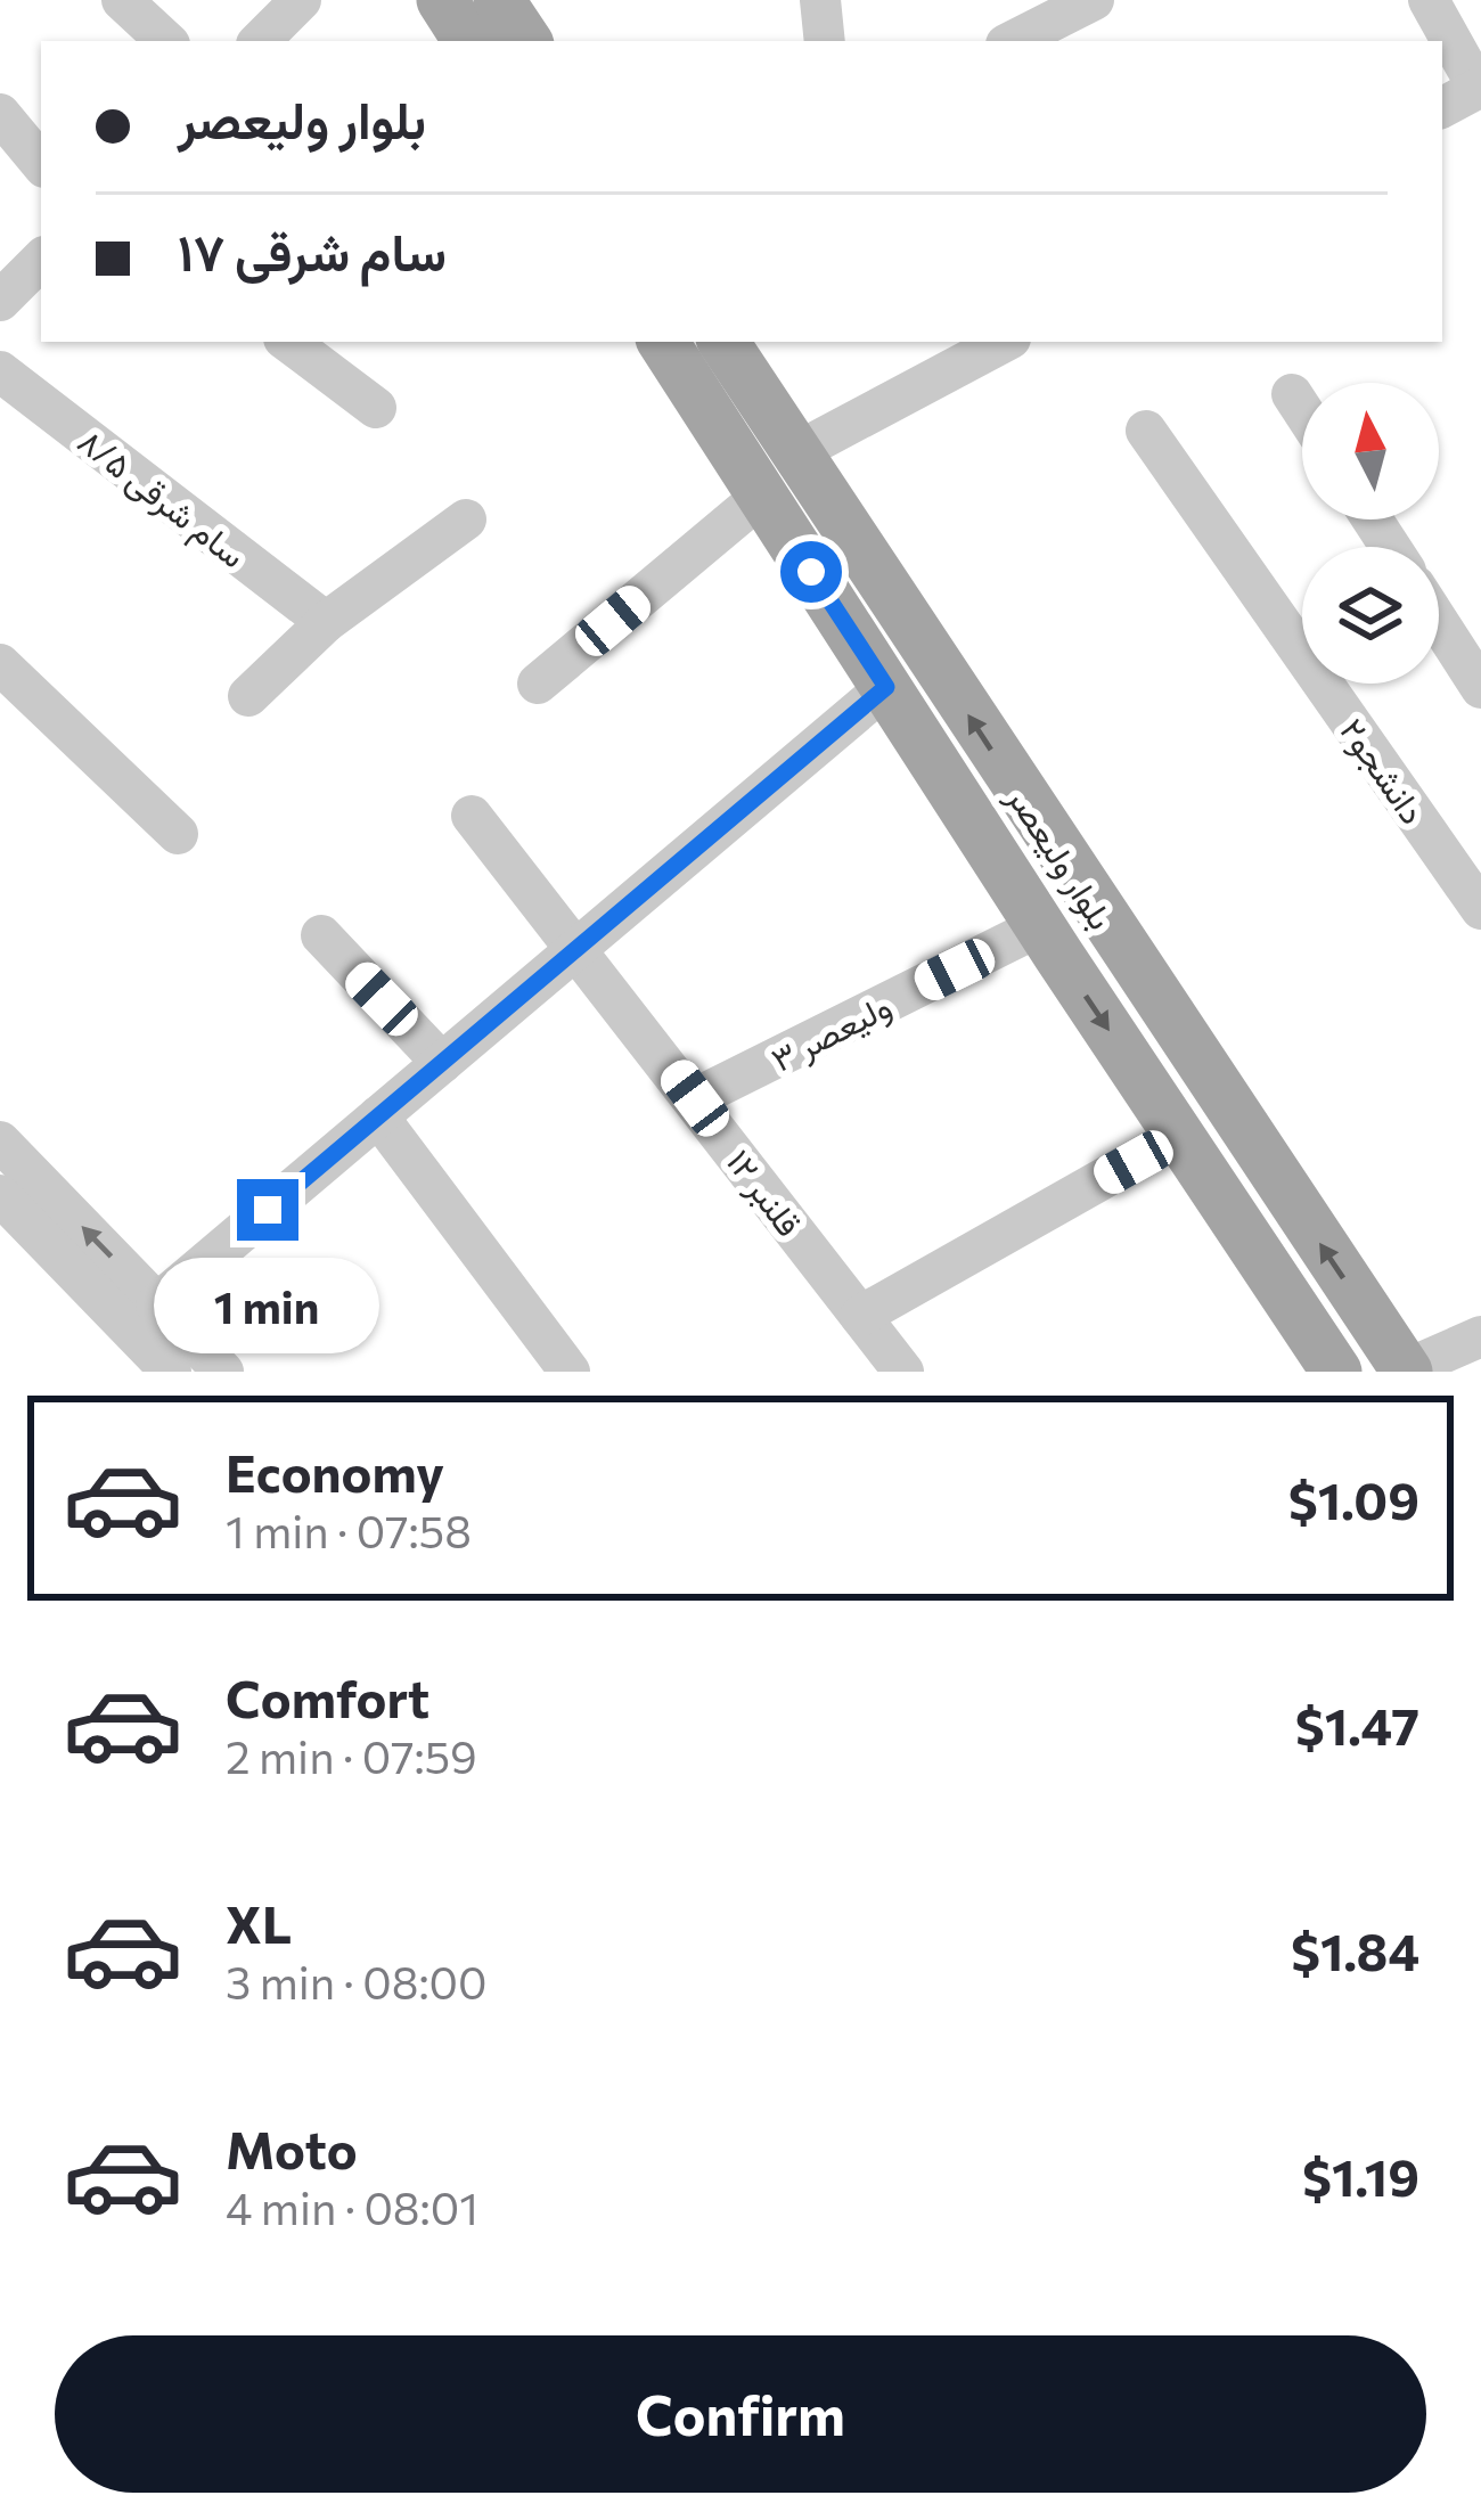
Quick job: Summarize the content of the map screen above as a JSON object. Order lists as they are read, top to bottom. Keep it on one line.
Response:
{"streets":{"main road":["بلوار ولیعصر"],"street":["سام شرقی ۸/۵","دانشجو۲","ولیعصر ۳","قلنبر ۱۲"]},"crossings":[["بلوار ولیعصر","ولیعصر ۳"],["ولیعصر ۳","قلنبر ۱۲"]],"north":"top","page":{"banner":["بلوار ولیعصر","سام شرقی ۱۷"],"bubble":"1 min","list":[{"name":"Economy","note":"1 min · 07:58","value":"$1.09"},{"name":"Comfort","note":"2 min · 07:59","value":"$1.47"},{"name":"XL","note":"3 min · 08:00","value":"$1.84"},{"name":"Moto","note":"4 min · 08:01","value":"$1.19"}],"buttons":"Confirm"}}
